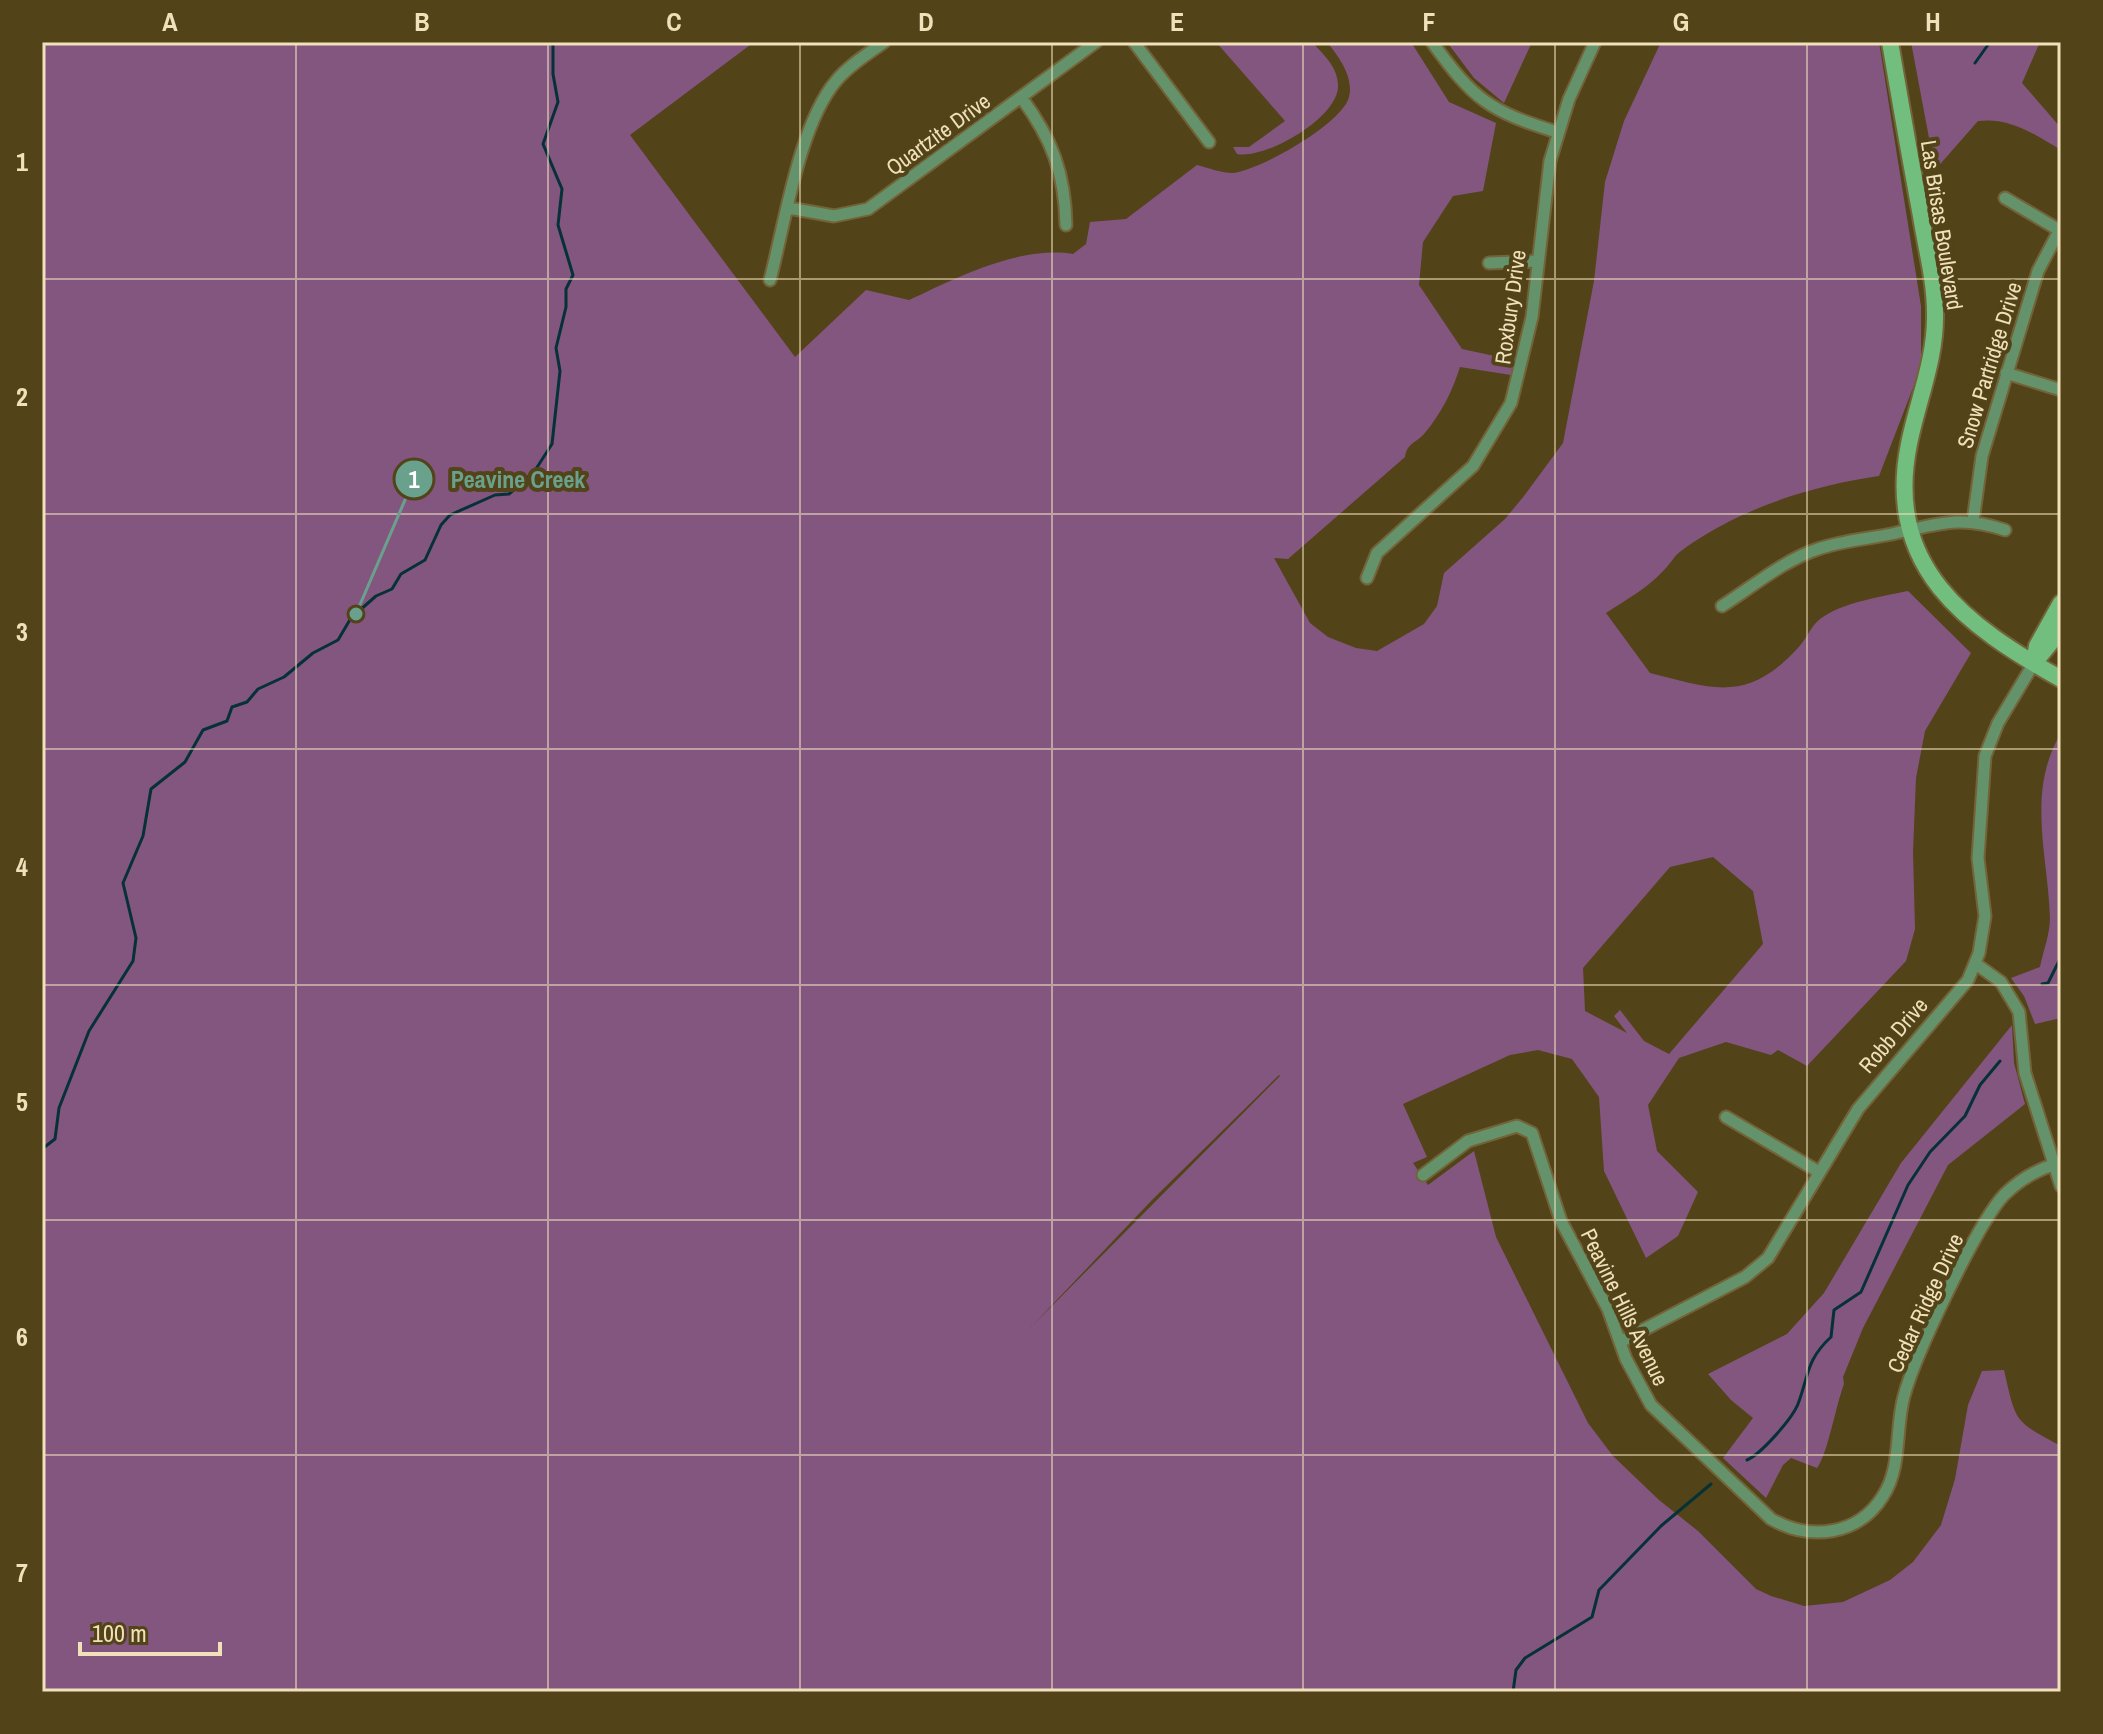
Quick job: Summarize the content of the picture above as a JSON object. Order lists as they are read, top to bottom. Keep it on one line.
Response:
{"streets":{"street":["Quartzite Drive","Las Brisas Boulevard","Roxbury Drive","Snow Partridge Drive","Robb Drive","Cedar Ridge Drive","Peavine Hills Avenue"]},"crossings":[["Las Brisas Boulevard","Robb Drive"],["Robb Drive","Peavine Hills Avenue"],["Cedar Ridge Drive","Peavine Hills Avenue"]],"places":["Peavine Creek"],"scale_bar":"100 m","grid":{"columns":["A","B","C","D","E","F","G","H"],"rows":["1","2","3","4","5","6","7"]}}
